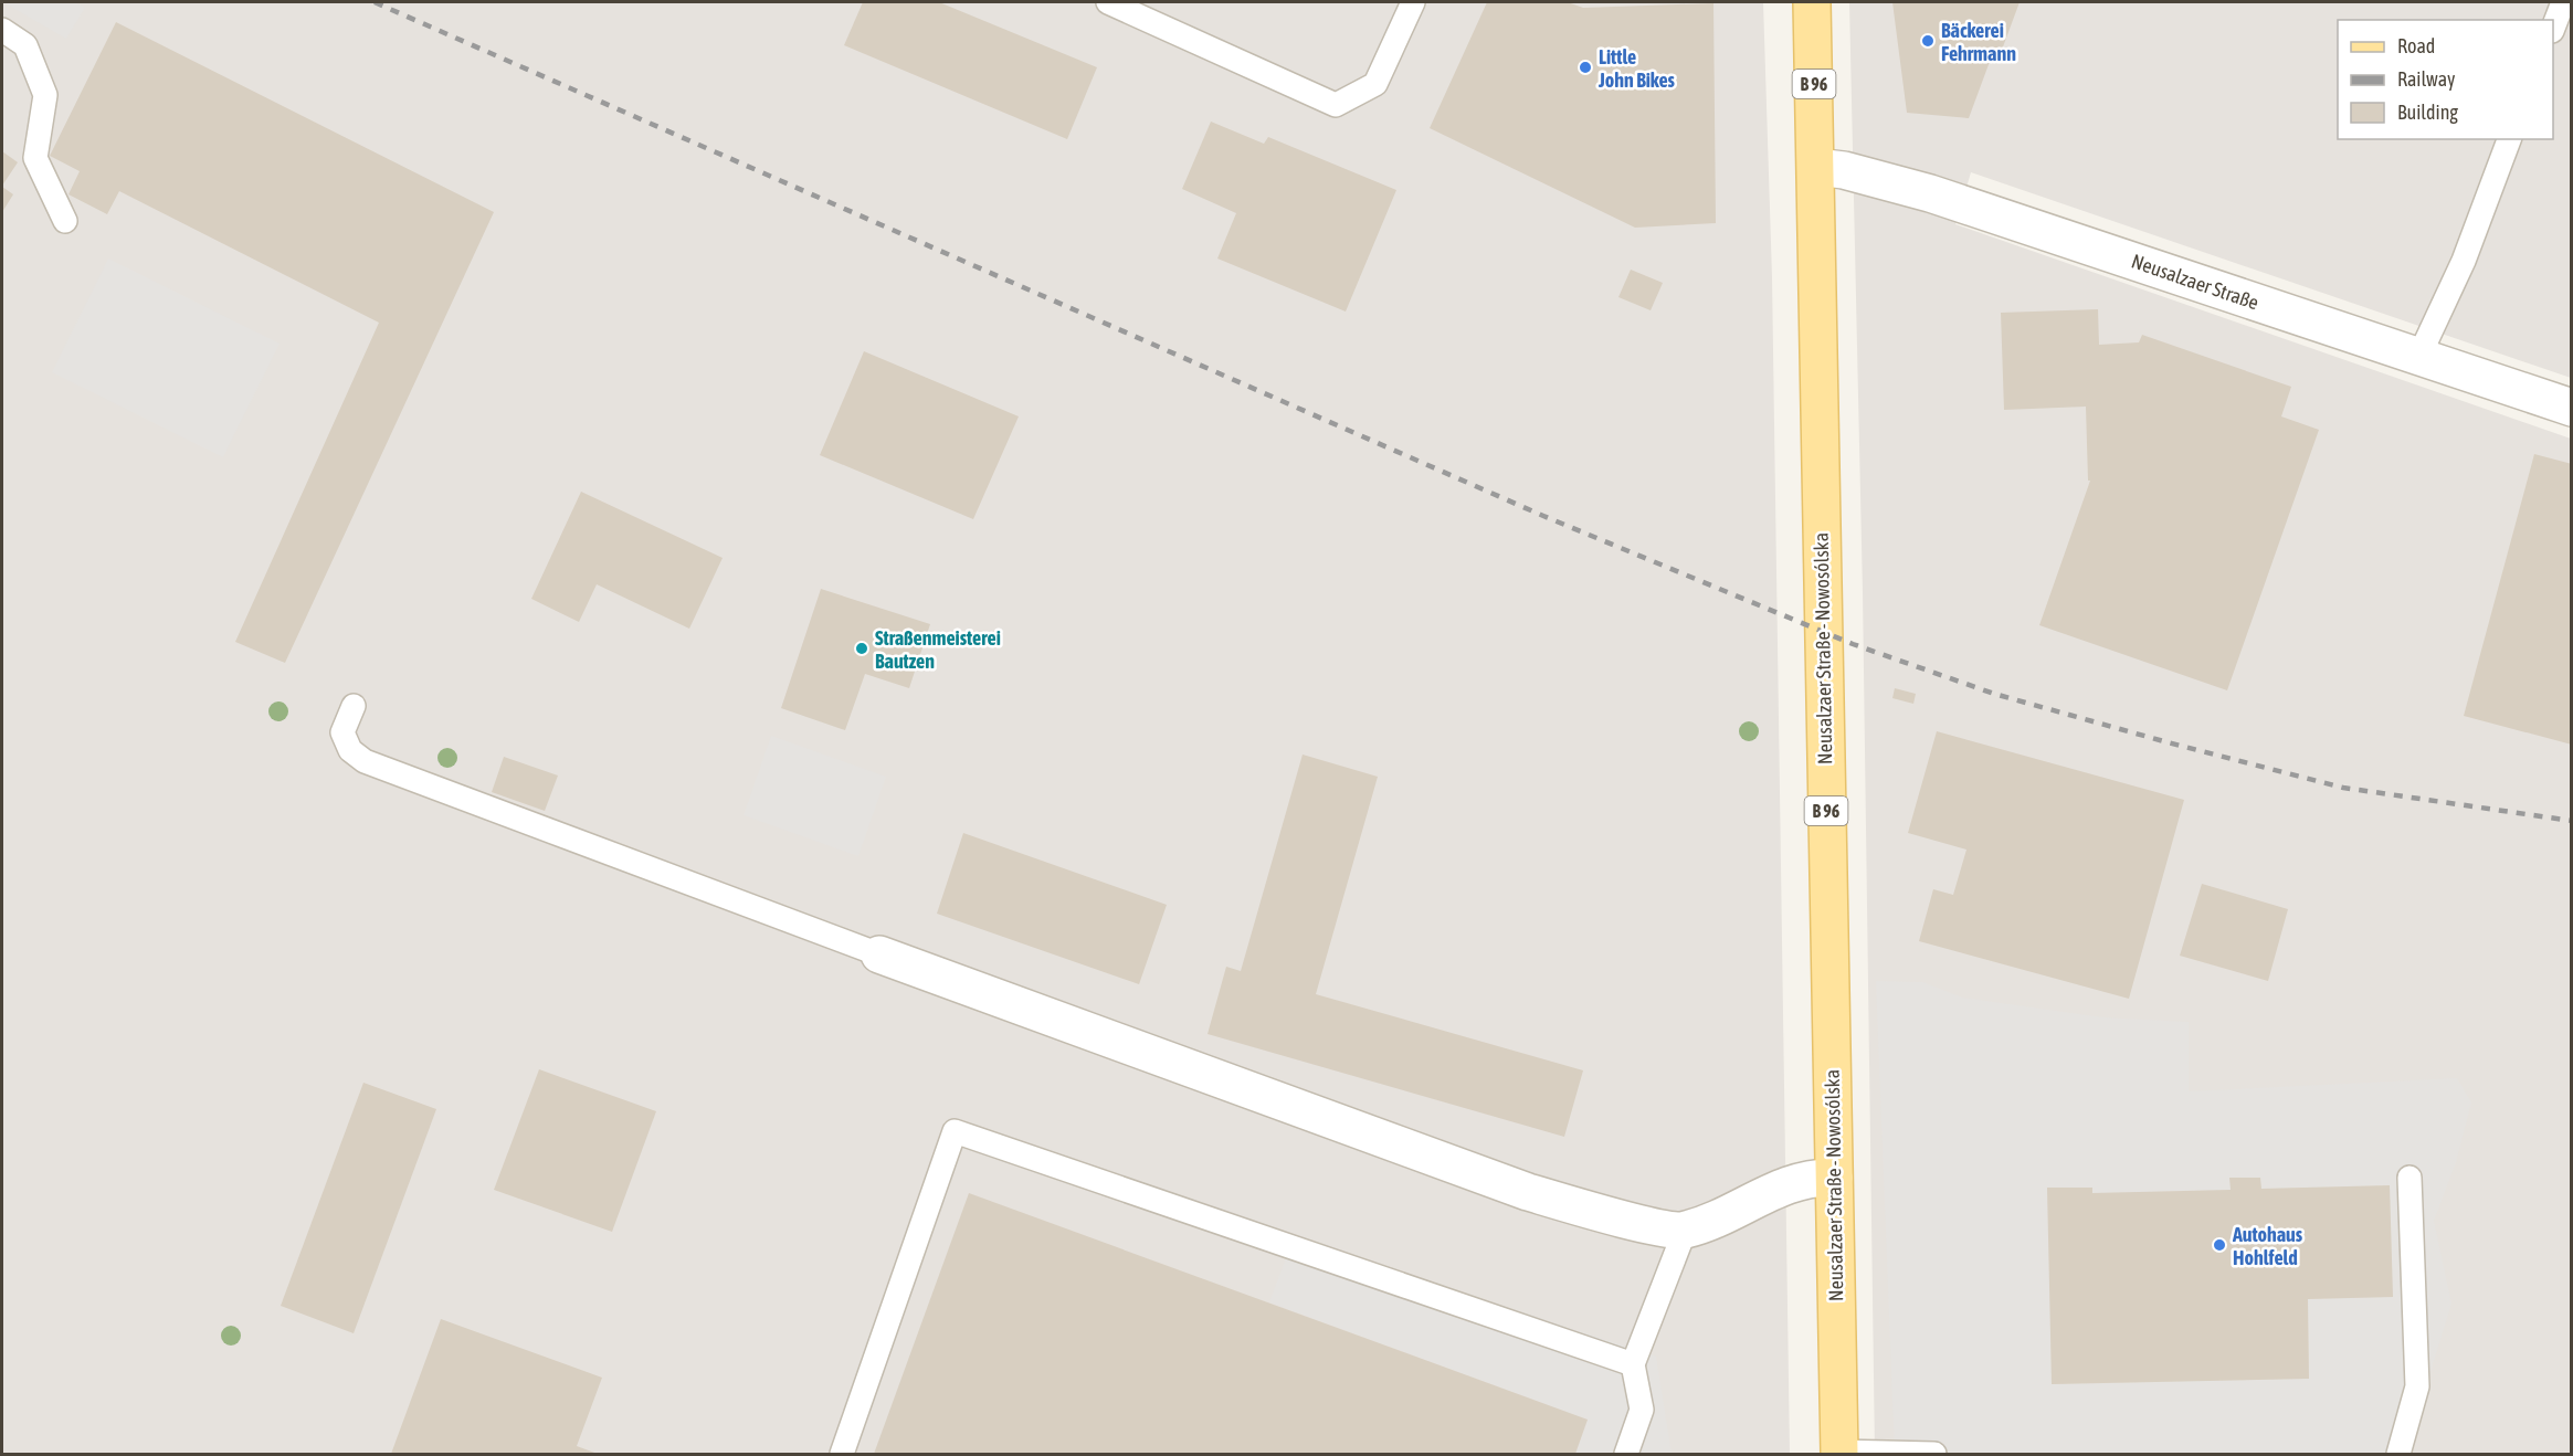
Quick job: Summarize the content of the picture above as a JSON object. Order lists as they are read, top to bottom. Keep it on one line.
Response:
{"streets":{"main road":["B 96","Neusalzaer Straße - Nowosólska"],"street":["Neusalzaer Straße"]},"crossings":[["Neusalzaer Straße","Neusalzaer Straße - Nowosólska"]],"places":["Bäckerei Fehrmann","Little John Bikes","Straßenmeisterei Bautzen","Autohaus Hohlfeld"],"legend":["Road","Railway","Building"]}
